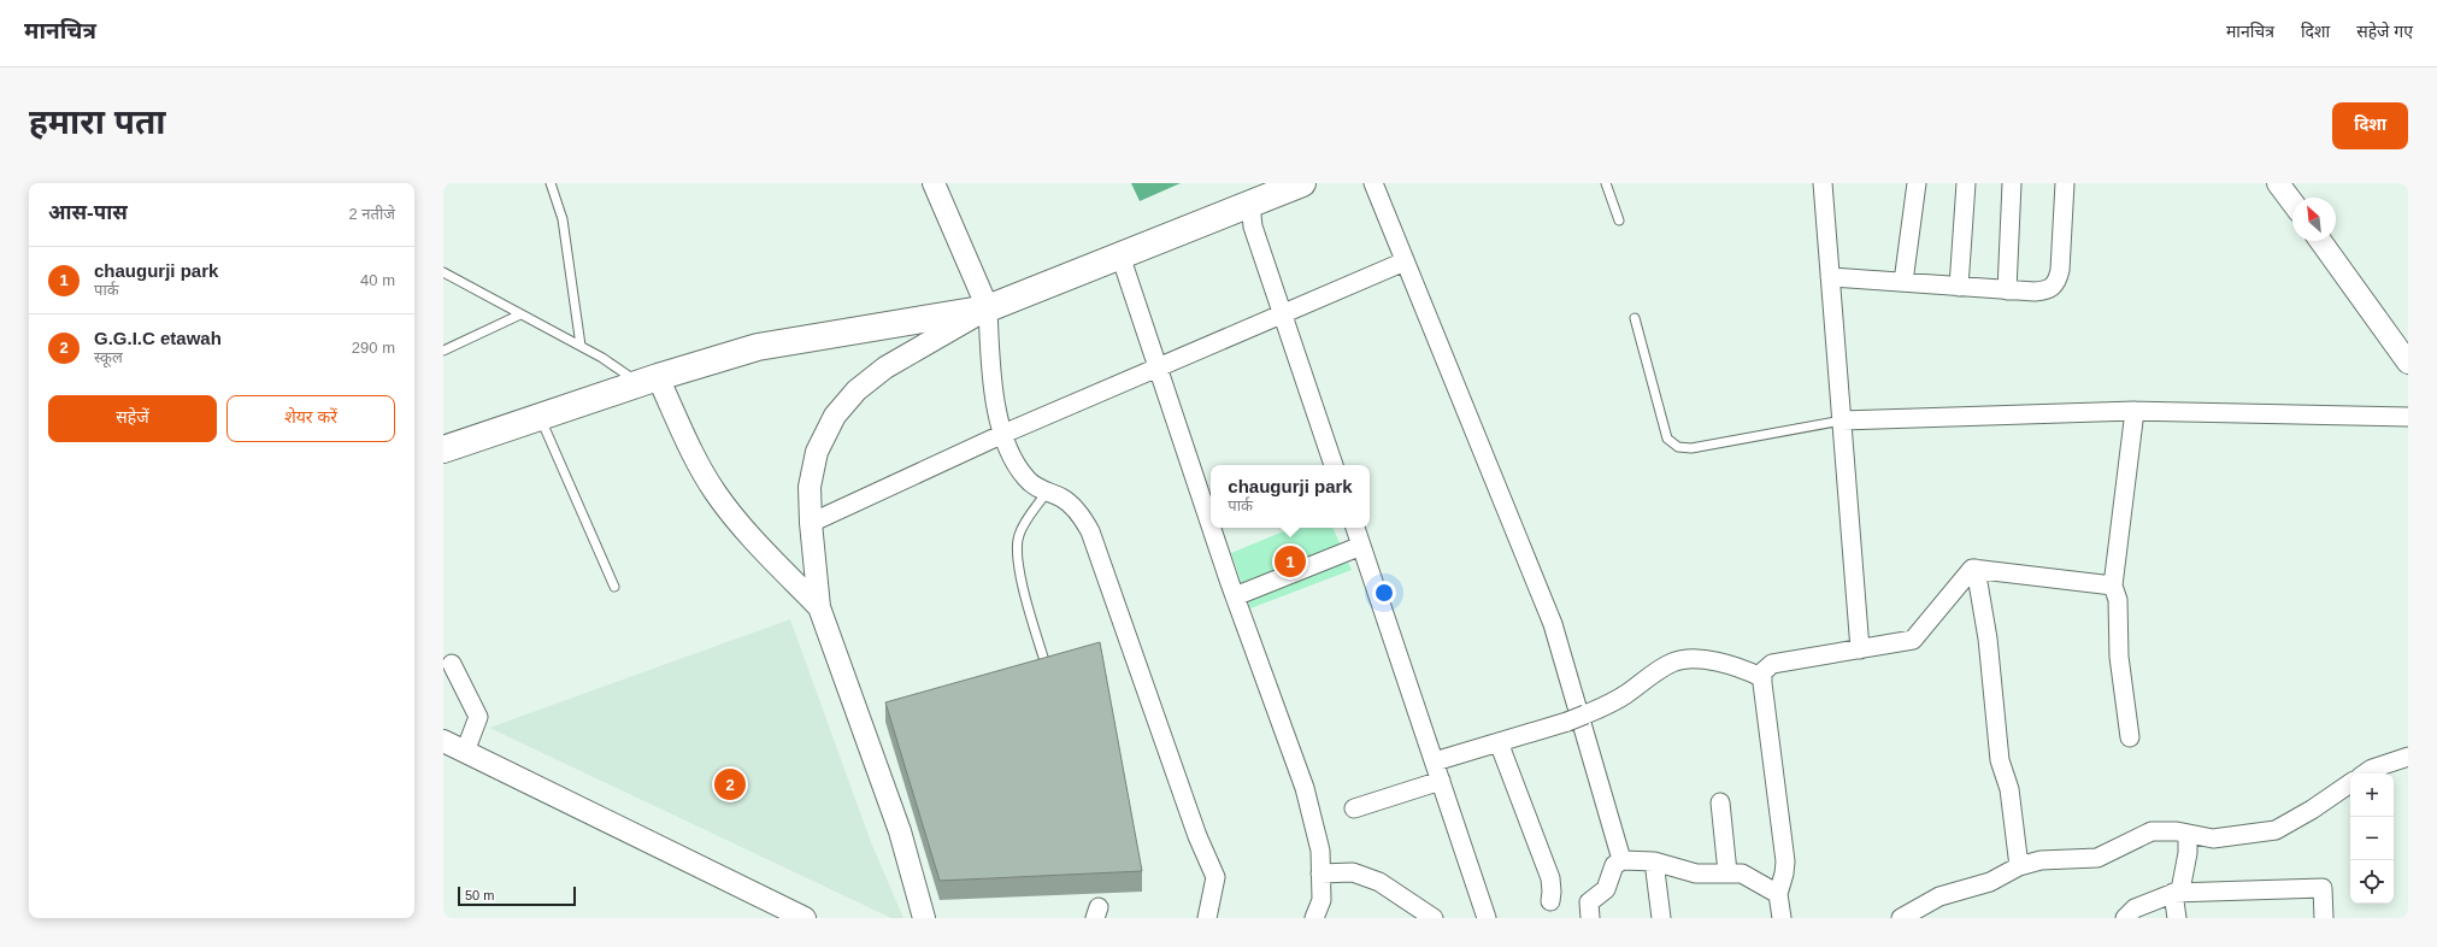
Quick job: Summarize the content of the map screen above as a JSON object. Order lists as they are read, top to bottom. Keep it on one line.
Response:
{"scale_bar":"50 m","north":"top left","page":{"header":"मानचित्र","nav":["मानचित्र","दिशा","सहेजे गए"],"buttons":["दिशा",["सहेजें","शेयर करें"]],"title":"हमारा पता","heading":["आस-पास","2 नतीजे"],"list":[{"mark":"1","name":"chaugurji park","note":"पार्क","value":"40 m"},{"mark":"2","name":"G.G.I.C etawah","note":"स्कूल","value":"290 m"}],"popup":["chaugurji park","पार्क"],"pins":["1","2"],"map_buttons":["+","−"],"scale":"50 m"}}
